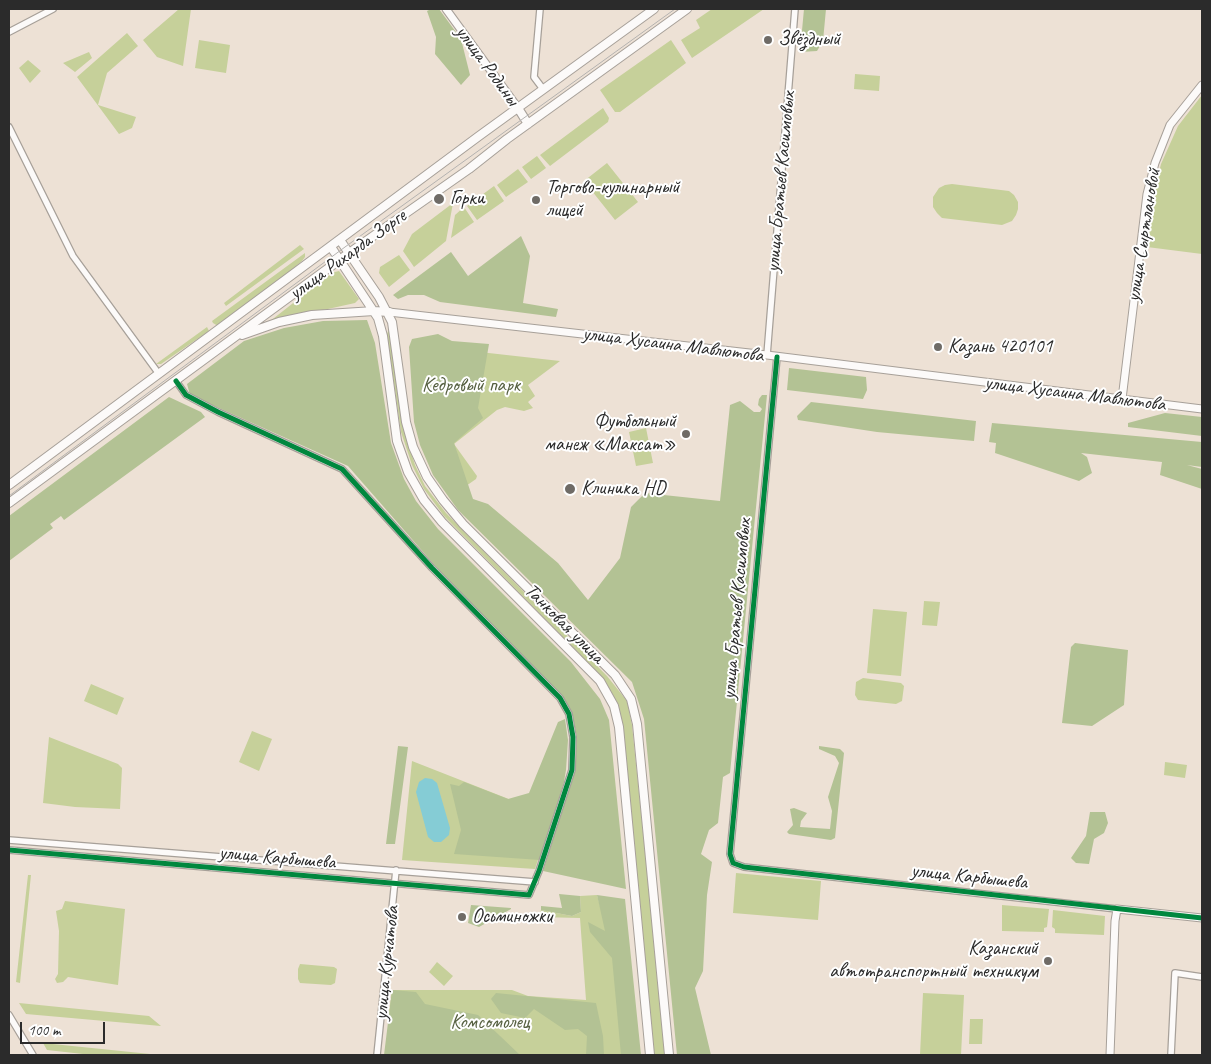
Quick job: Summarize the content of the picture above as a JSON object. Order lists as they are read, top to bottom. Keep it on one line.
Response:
{"streets":{"main road":["улица Родины","улица Рихарда Зорге","улица Хусаина Мавлютова","Танковая улица"],"street":["улица Братьев Касимовых","улица Сыртлановой","улица Карбышева","улица Курчатова"]},"crossings":[["улица Родины","улица Рихарда Зорге"],["улица Братьев Касимовых","улица Хусаина Мавлютова"],["улица Братьев Касимовых","улица Карбышева"],["улица Сыртлановой","улица Хусаина Мавлютова"],["улица Рихарда Зорге","улица Хусаина Мавлютова"],["улица Рихарда Зорге","Танковая улица"],["улица Хусаина Мавлютова","Танковая улица"],["улица Карбышева","улица Курчатова"]],"parks":["Кедровый парк","Комсомолец"],"places":["Звёздный","Горки","Торгово-кулинарный лицей","Казань 420101","Футбольный манеж «Максат»","Клиника HD","Осьминожки","Казанский автотранспортный техникум"],"scale_bar":"100 m"}
